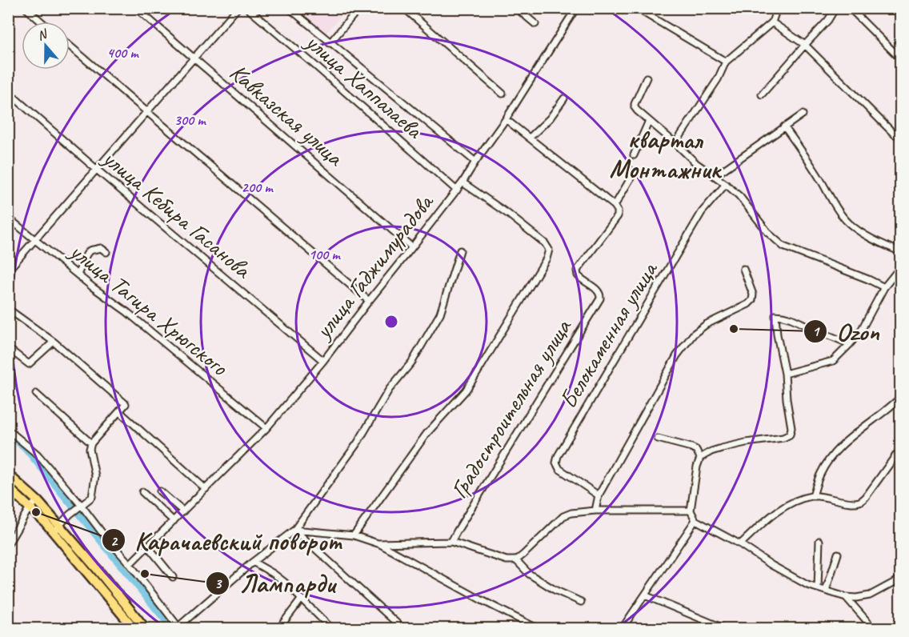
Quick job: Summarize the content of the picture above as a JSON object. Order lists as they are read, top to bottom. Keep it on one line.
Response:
{"streets":{"street":["улица Хаппалаева","Кавказская улица","улица Кебира Гасанова","улица Гаджимурадова","улица Тагира Хрюгского","Белокаменная улица","Градостроительная улица"]},"crossings":[["улица Хаппалаева","улица Гаджимурадова"],["Кавказская улица","улица Гаджимурадова"],["улица Кебира Гасанова","улица Гаджимурадова"],["улица Гаджимурадова","улица Тагира Хрюгского"]],"districts":["квартал Монтажник"],"places":["Ozon","Карачаевский поворот","Лампарди"],"north":"top","rings":["400 m","300 m","200 m","100 m"]}
